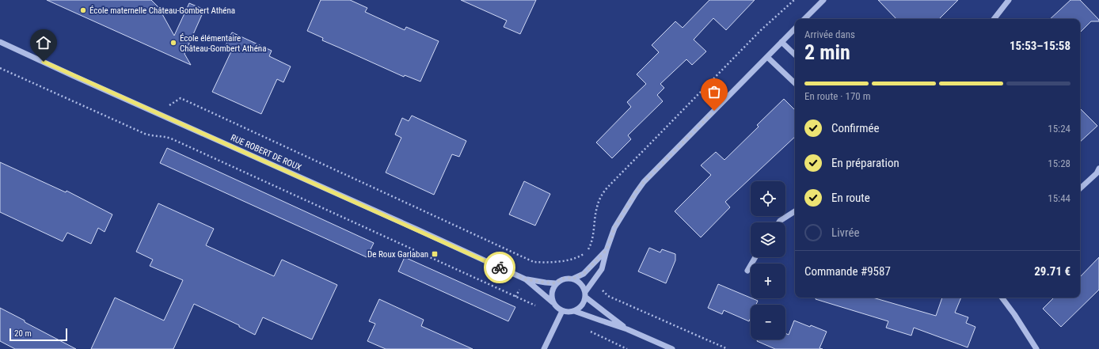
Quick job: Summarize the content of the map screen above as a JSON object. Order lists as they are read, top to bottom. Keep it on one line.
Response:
{"streets":{"street":["RUE ROBERT DE ROUX"]},"places":{"other":["École maternelle Château-Gombert Athéna","École élémentaire Château-Gombert Athéna"],"transit":["De Roux Garlaban"]},"scale_bar":"20 m","page":{"heading":["2 min","Arrivée dans","15:53–15:58"],"panel":["Commande #9587","29.71 €"],"bar":"En route · 170 m","list":[["Confirmée","15:24"],["En préparation","15:28"],["En route","15:44"],"Livrée"],"map_buttons":["+","−"],"scale":"20 m"}}
